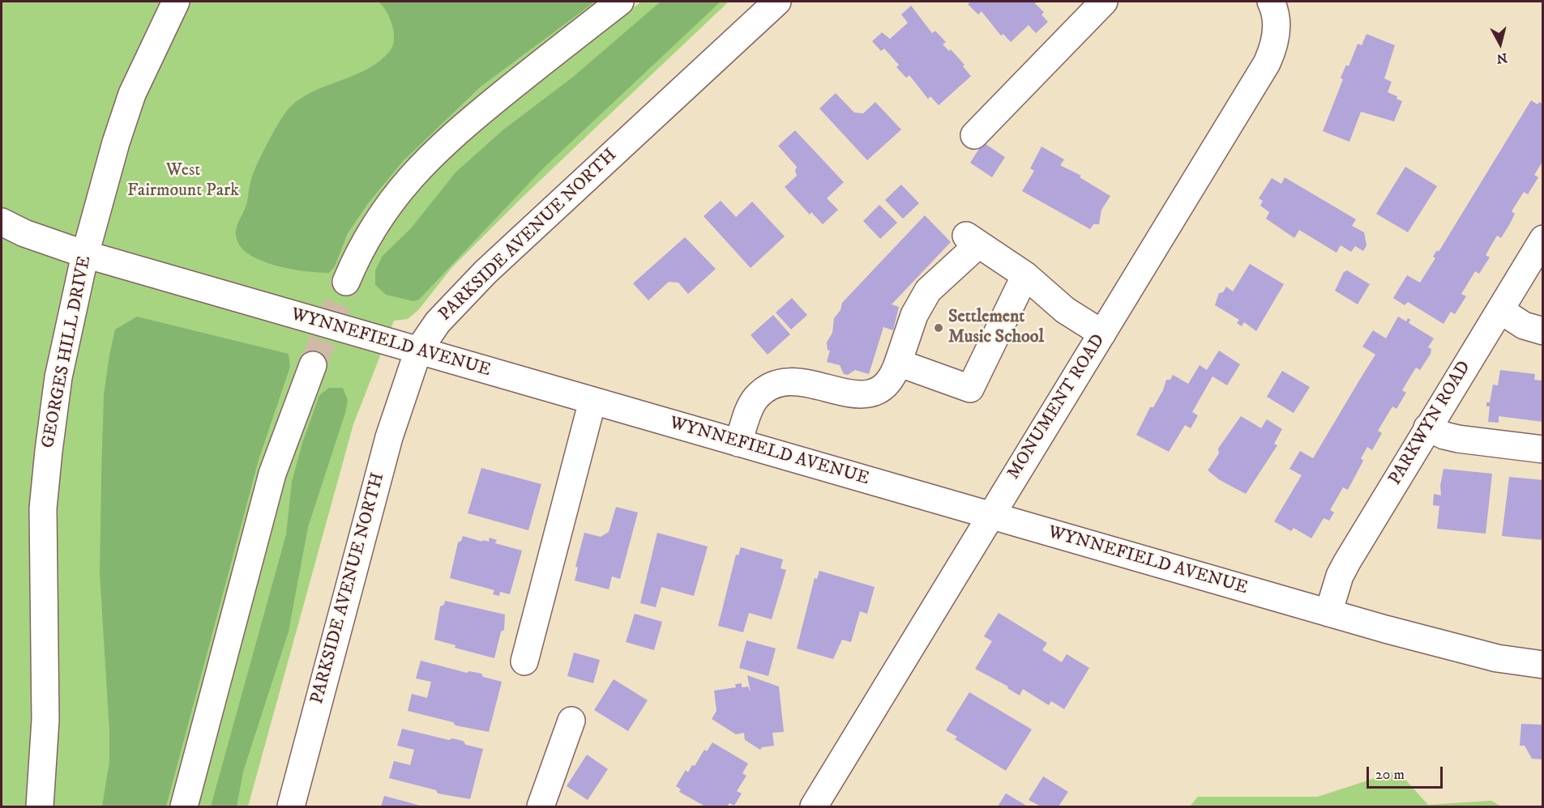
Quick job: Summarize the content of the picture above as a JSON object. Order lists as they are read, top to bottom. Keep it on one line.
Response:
{"streets":{"street":["PARKSIDE AVENUE NORTH","WYNNEFIELD AVENUE","GEORGES HILL DRIVE","MONUMENT ROAD","PARKWYN ROAD"]},"crossings":[["PARKSIDE AVENUE NORTH","WYNNEFIELD AVENUE"],["WYNNEFIELD AVENUE","GEORGES HILL DRIVE"],["WYNNEFIELD AVENUE","MONUMENT ROAD"],["WYNNEFIELD AVENUE","PARKWYN ROAD"]],"parks":["West Fairmount Park"],"places":["Settlement Music School"],"scale_bar":"20 m","north":"bottom"}
